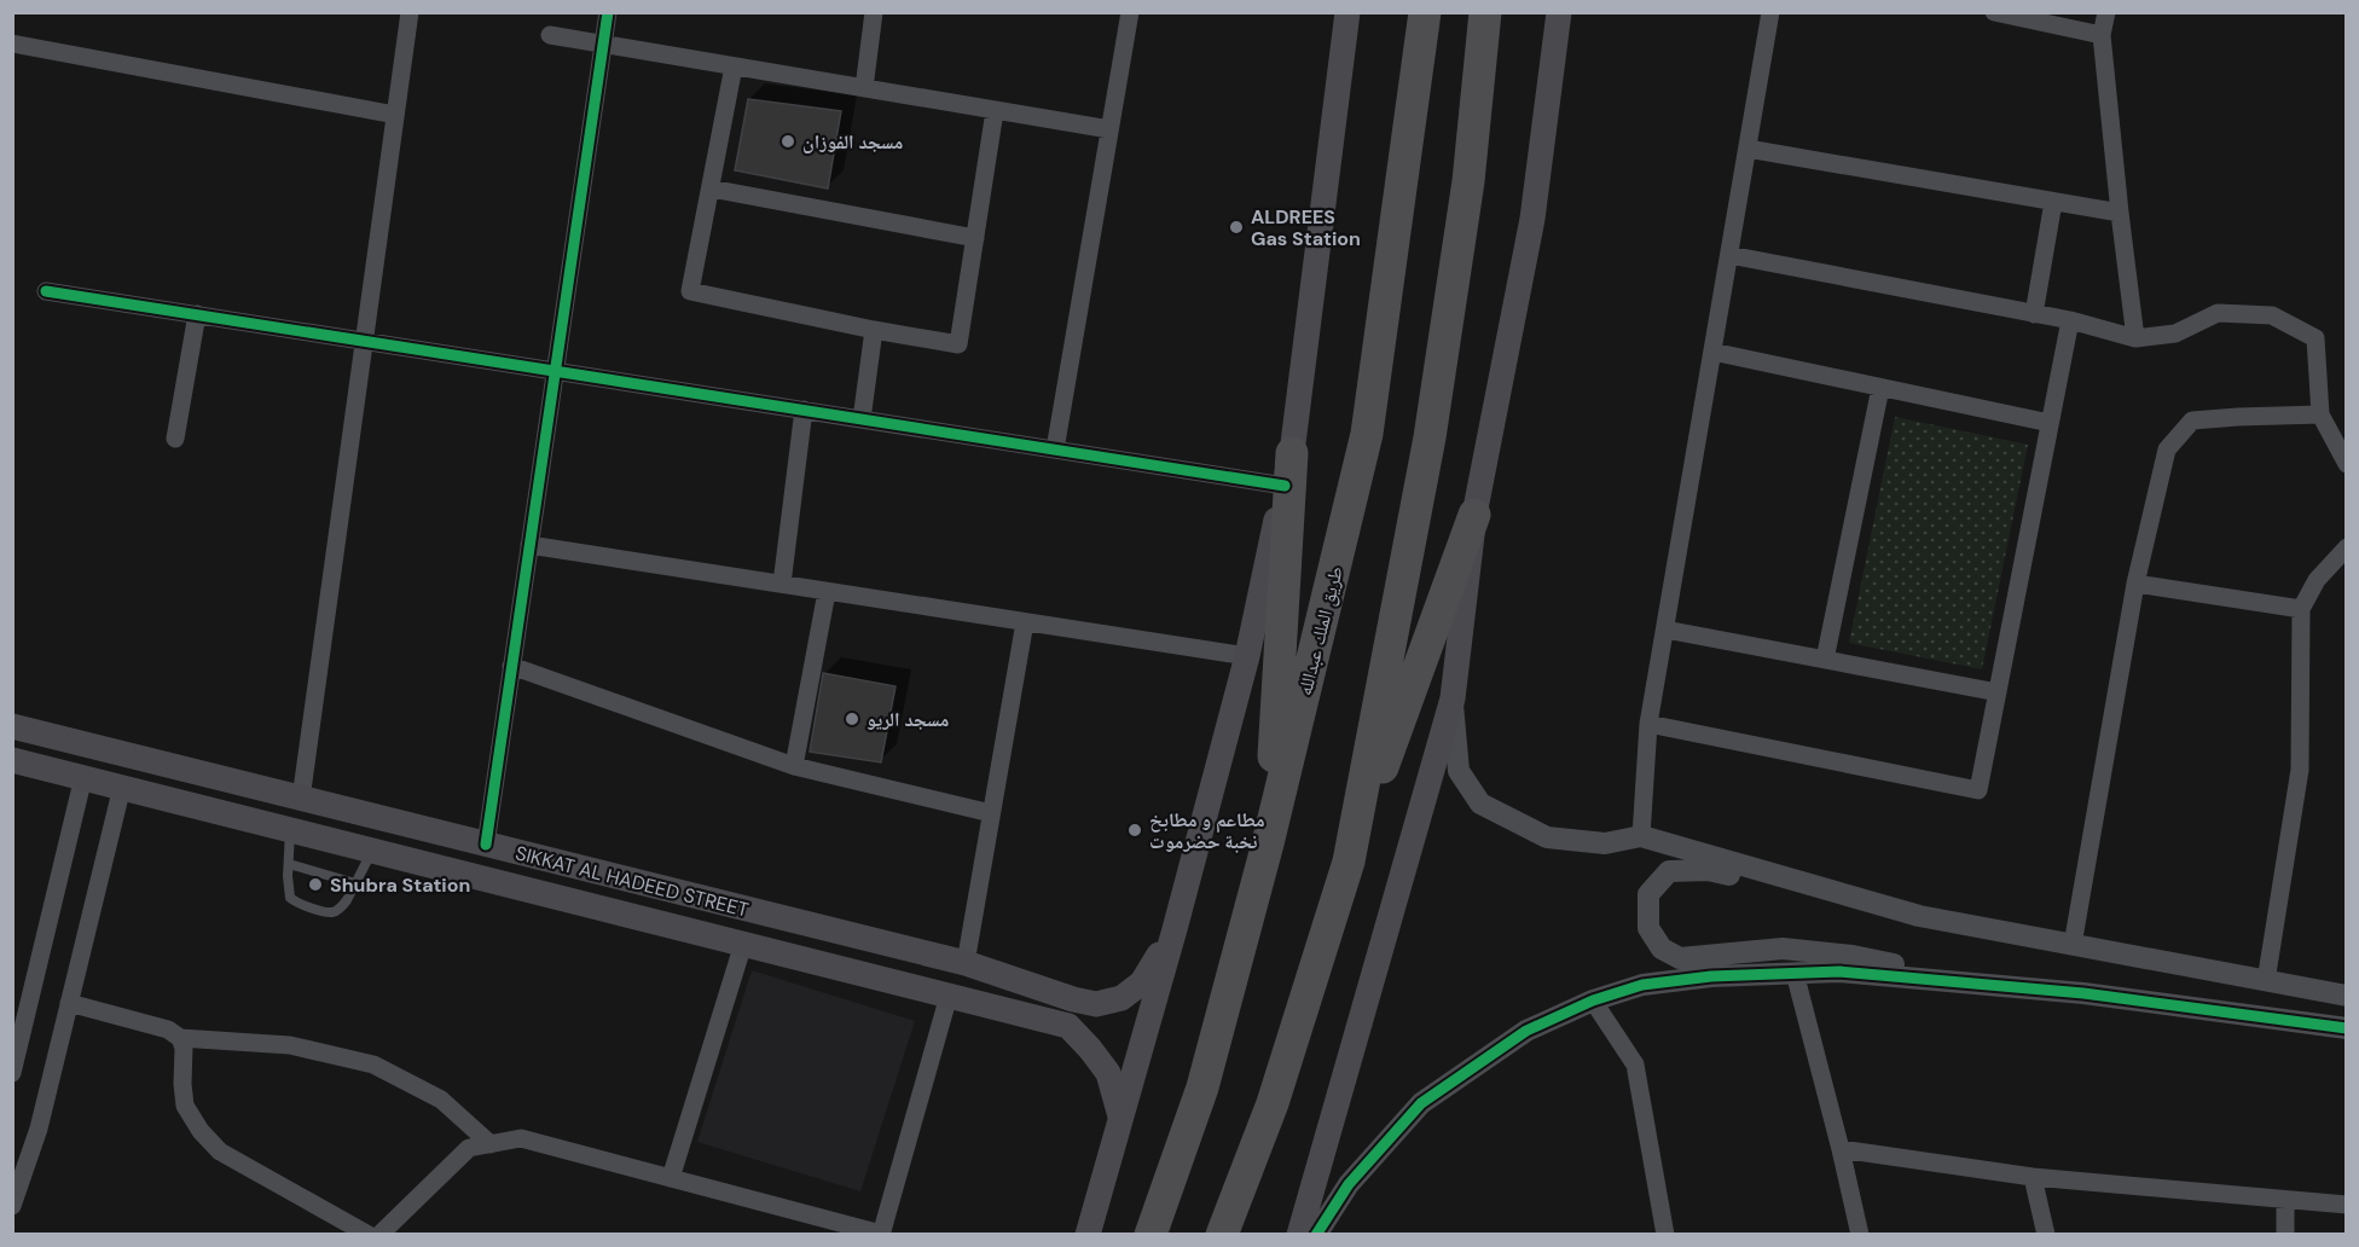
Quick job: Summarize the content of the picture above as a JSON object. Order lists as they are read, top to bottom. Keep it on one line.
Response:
{"streets":{"highway":["طريق الملك عبدالله"],"main road":["SIKKAT AL HADEED STREET"]},"places":["مسجد الفوزان","ALDREES Gas Station","مسجد الريو","مطاعم و مطابخ نخبة حضرموت","Shubra Station"]}
